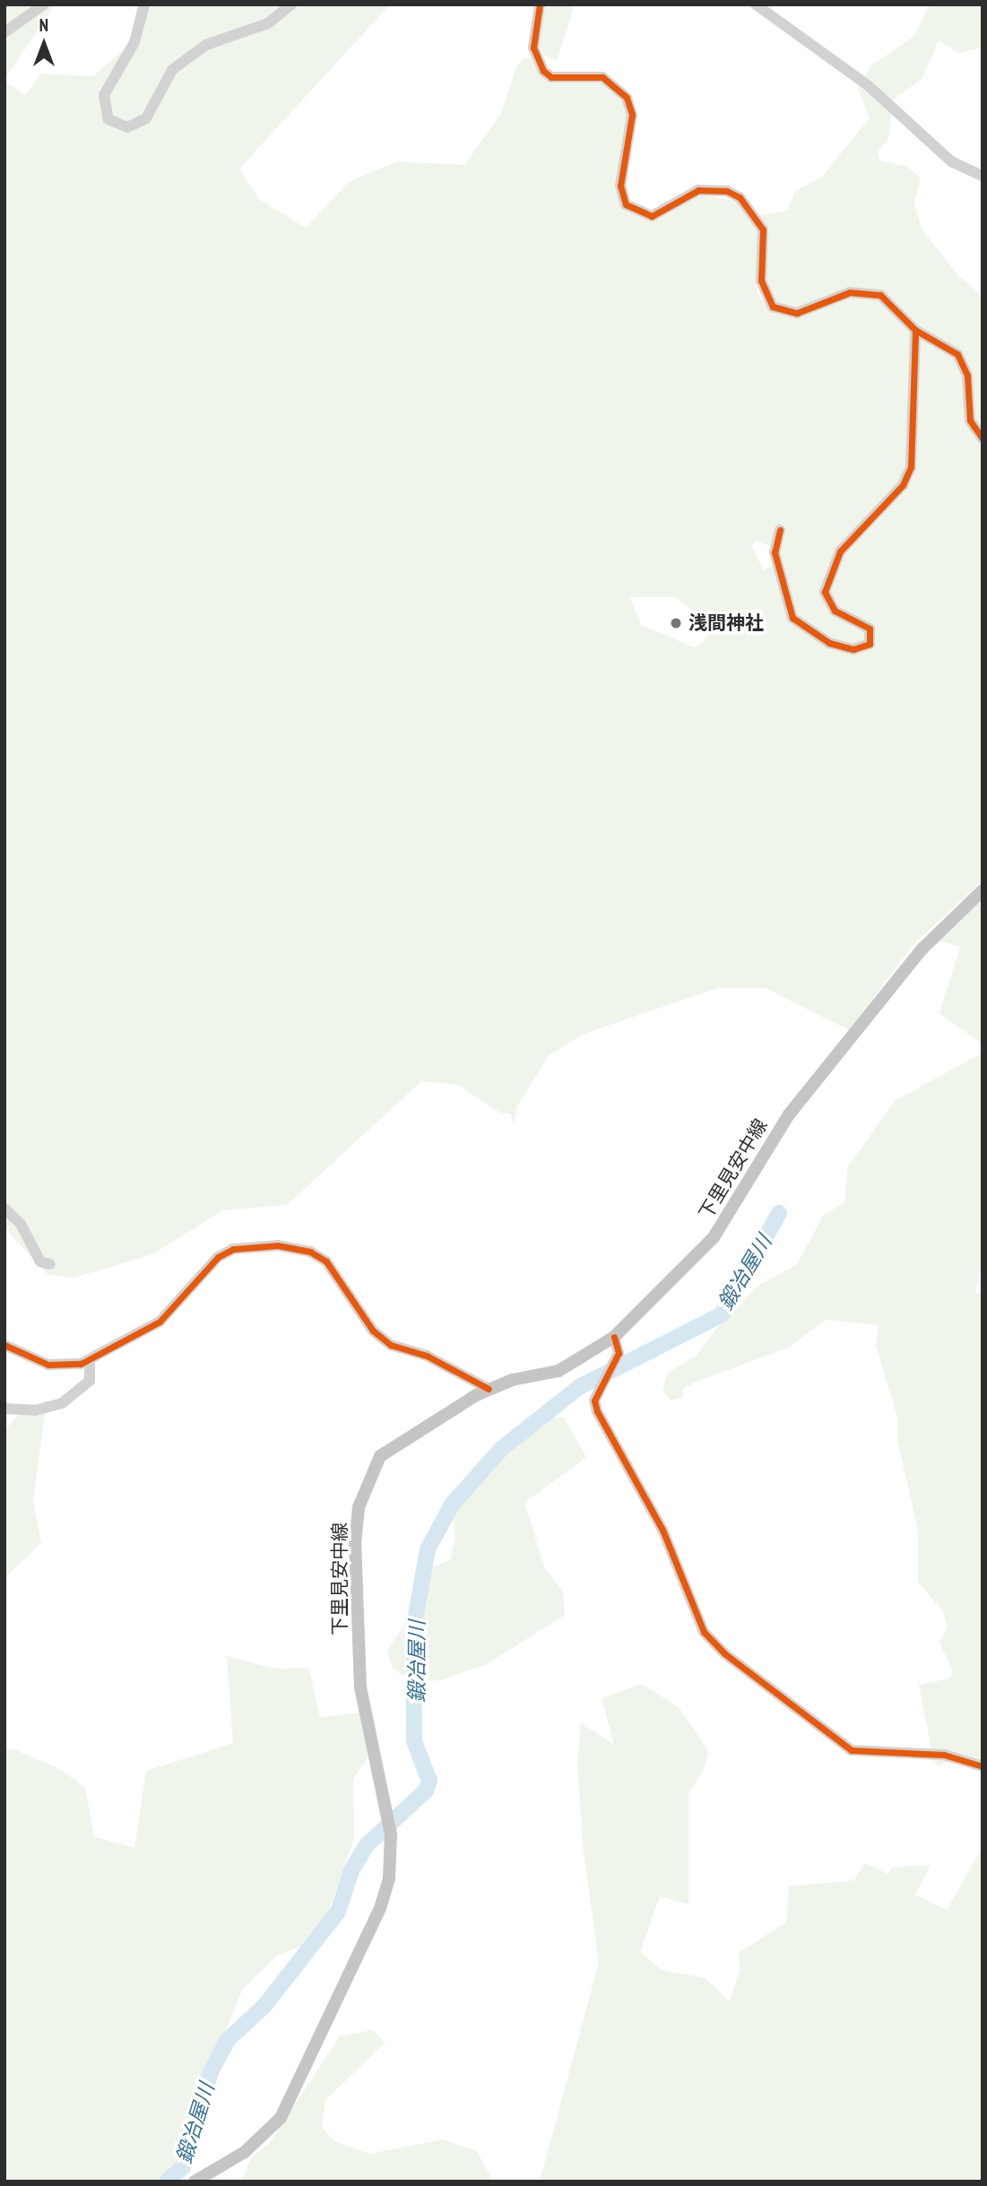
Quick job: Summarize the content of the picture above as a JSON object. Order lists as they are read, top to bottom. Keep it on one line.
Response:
{"streets":{"main road":["下里見安中線"]},"water":["鍛冶屋川"],"places":["浅間神社"],"north":"top"}
